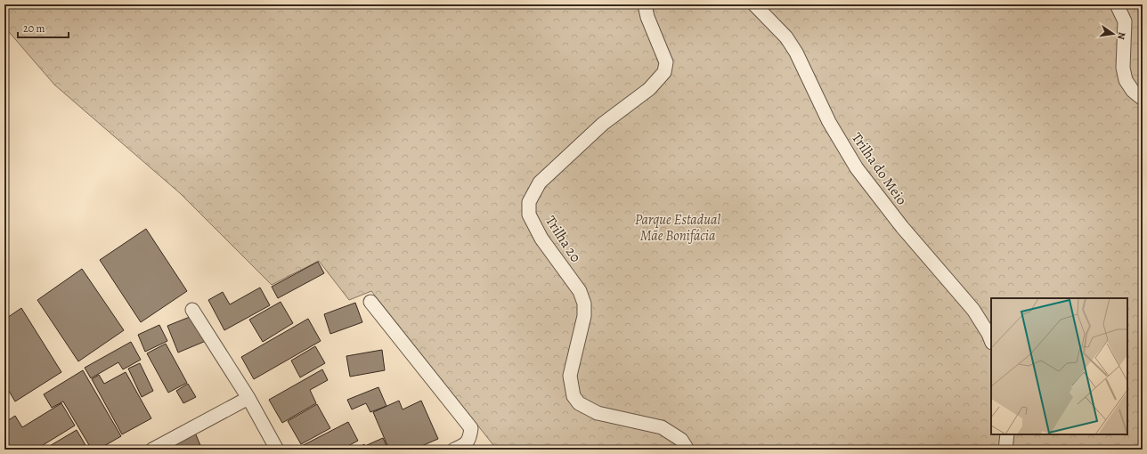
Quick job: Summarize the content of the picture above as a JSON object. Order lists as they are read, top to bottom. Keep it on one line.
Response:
{"streets":{"street":["Trilha do Meio","Trilha 20"]},"parks":["Parque Estadual Mãe Bonifácia"],"scale_bar":"20 m","north":"right"}
